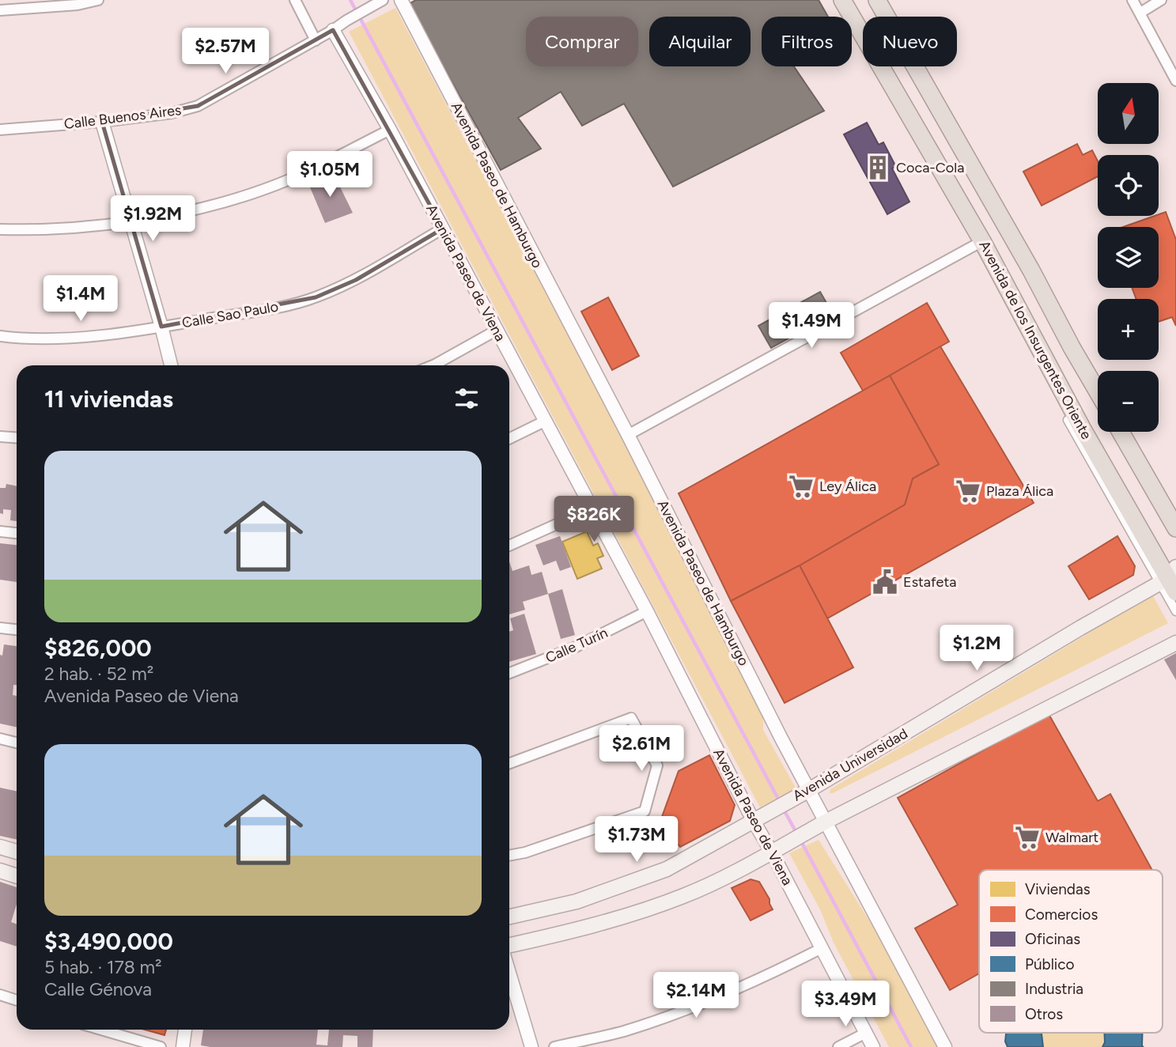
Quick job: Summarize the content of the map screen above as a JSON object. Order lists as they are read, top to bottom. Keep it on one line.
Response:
{"streets":{"highway":["Avenida de los Insurgentes Oriente"],"main road":["Avenida Universidad"],"street":["Calle Buenos Aires","Avenida Paseo de Hamburgo","Avenida Paseo de Viena","Calle Sao Paulo","Calle Turín"]},"crossings":[["Calle Buenos Aires","Avenida Paseo de Viena"],["Avenida Paseo de Hamburgo","Avenida Universidad"],["Avenida Paseo de Viena","Calle Sao Paulo"],["Avenida Paseo de Viena","Calle Turín"],["Avenida Paseo de Viena","Avenida Universidad"],["Avenida de los Insurgentes Oriente","Avenida Universidad"]],"places":{"building":["Coca-Cola"],"supermarket":["Ley Álica","Plaza Álica","Walmart"],"public building":["Estafeta"]},"legend":["Viviendas","Comercios","Oficinas","Público","Industria","Otros"],"north":"top","page":{"chip":["Comprar","Alquilar","Filtros","Nuevo"],"price":["$2.57M","$1.05M","$1.92M","$1.4M","$1.49M","$826K","$1.2M","$2.61M","$1.73M","$2.14M","$3.49M"],"map_buttons":["+","−"],"heading":"11 viviendas","list":[{"name":"$826,000","note":"2 hab. · 52 m² · Avenida Paseo de Viena"},{"name":"$3,490,000","note":"5 hab. · 178 m² · Calle Génova"}]}}
